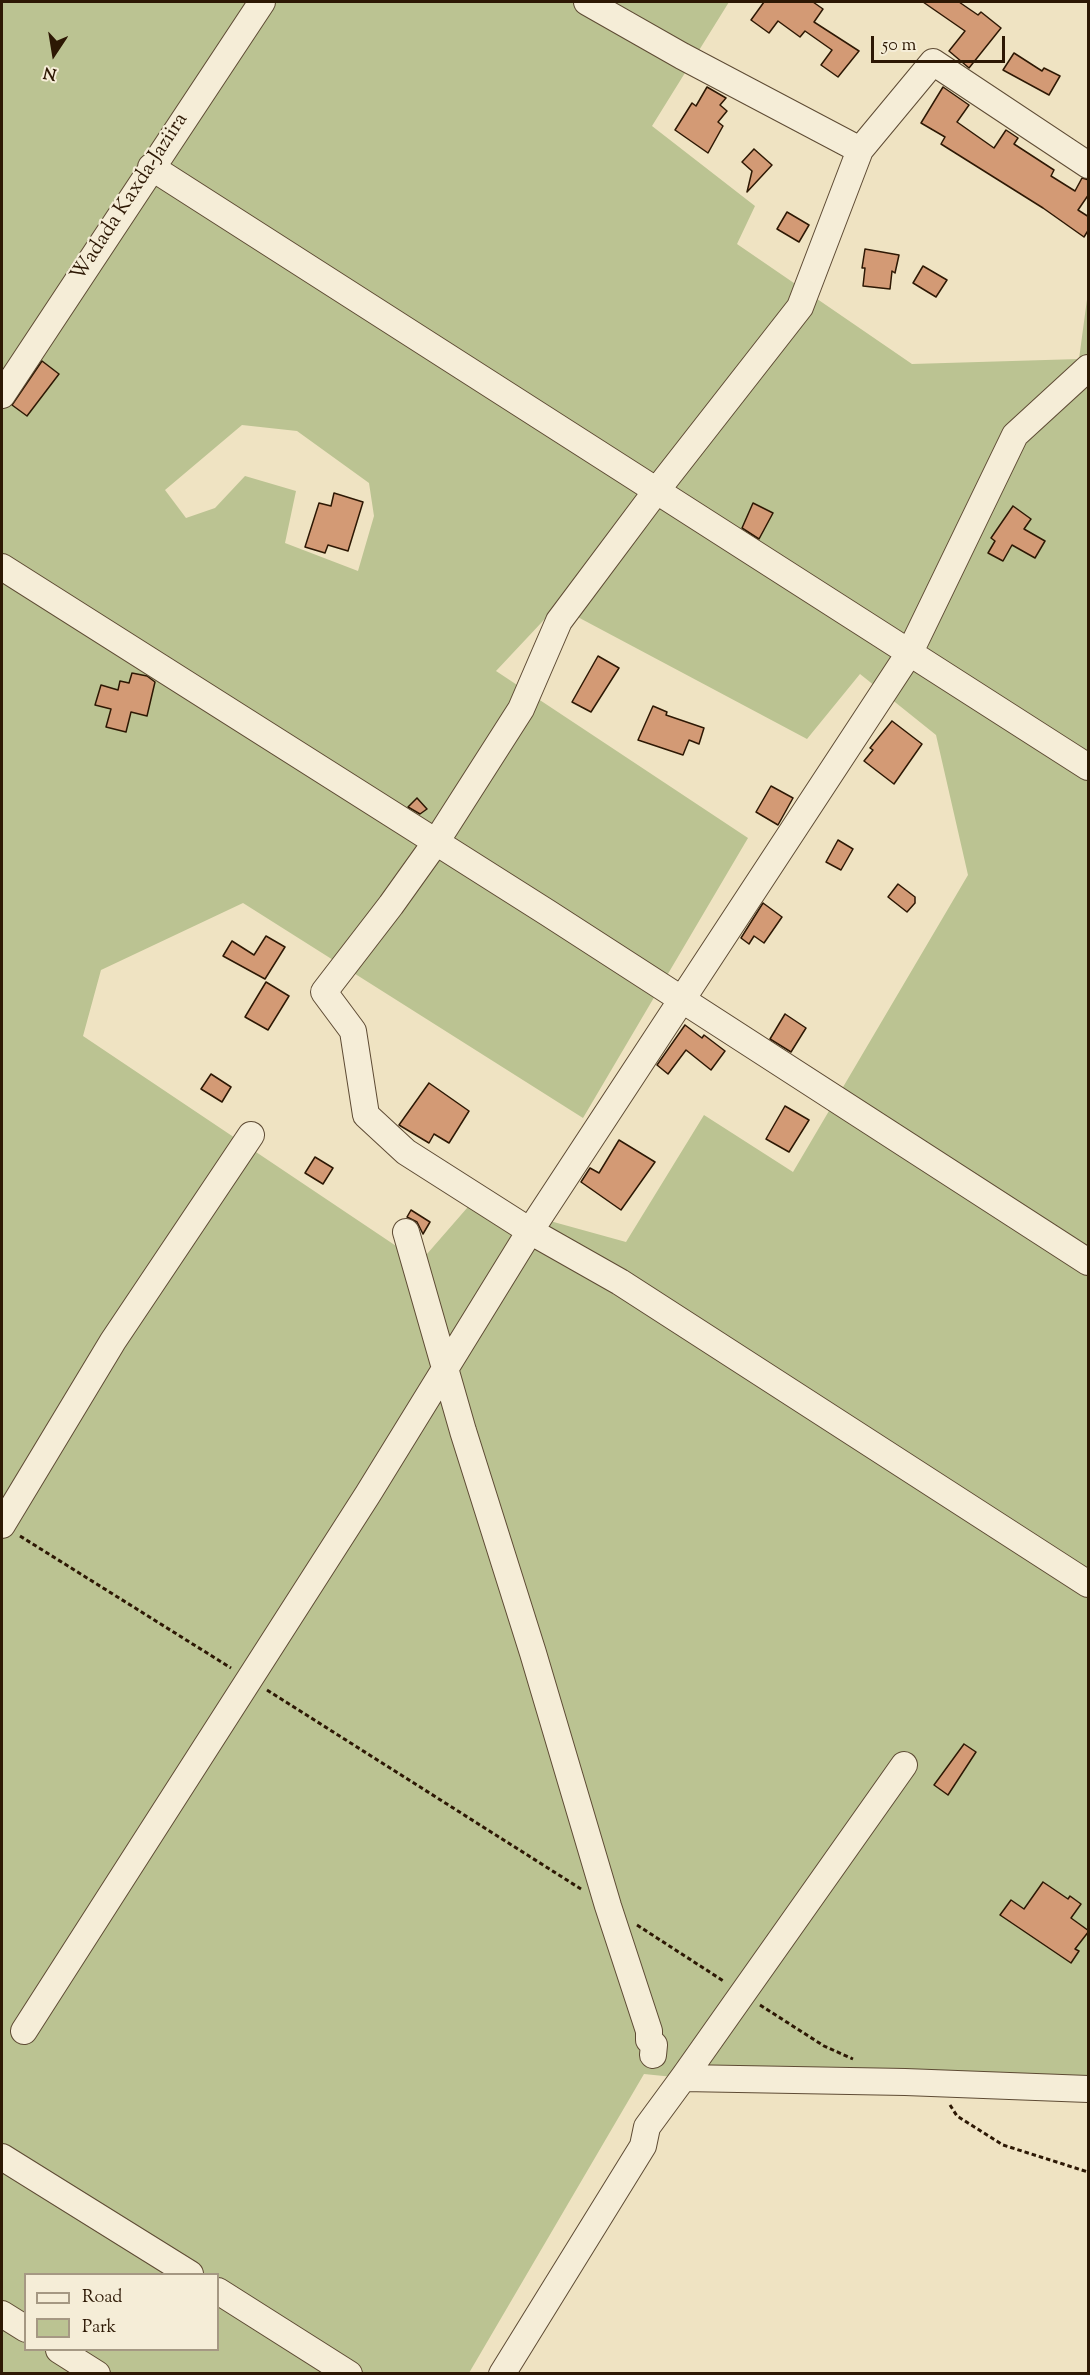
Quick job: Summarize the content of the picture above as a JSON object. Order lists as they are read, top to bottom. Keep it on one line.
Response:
{"streets":{"street":["Wadada Kaxda-Jaziira"]},"legend":["Road","Park"],"scale_bar":"50 m","north":"bottom"}
